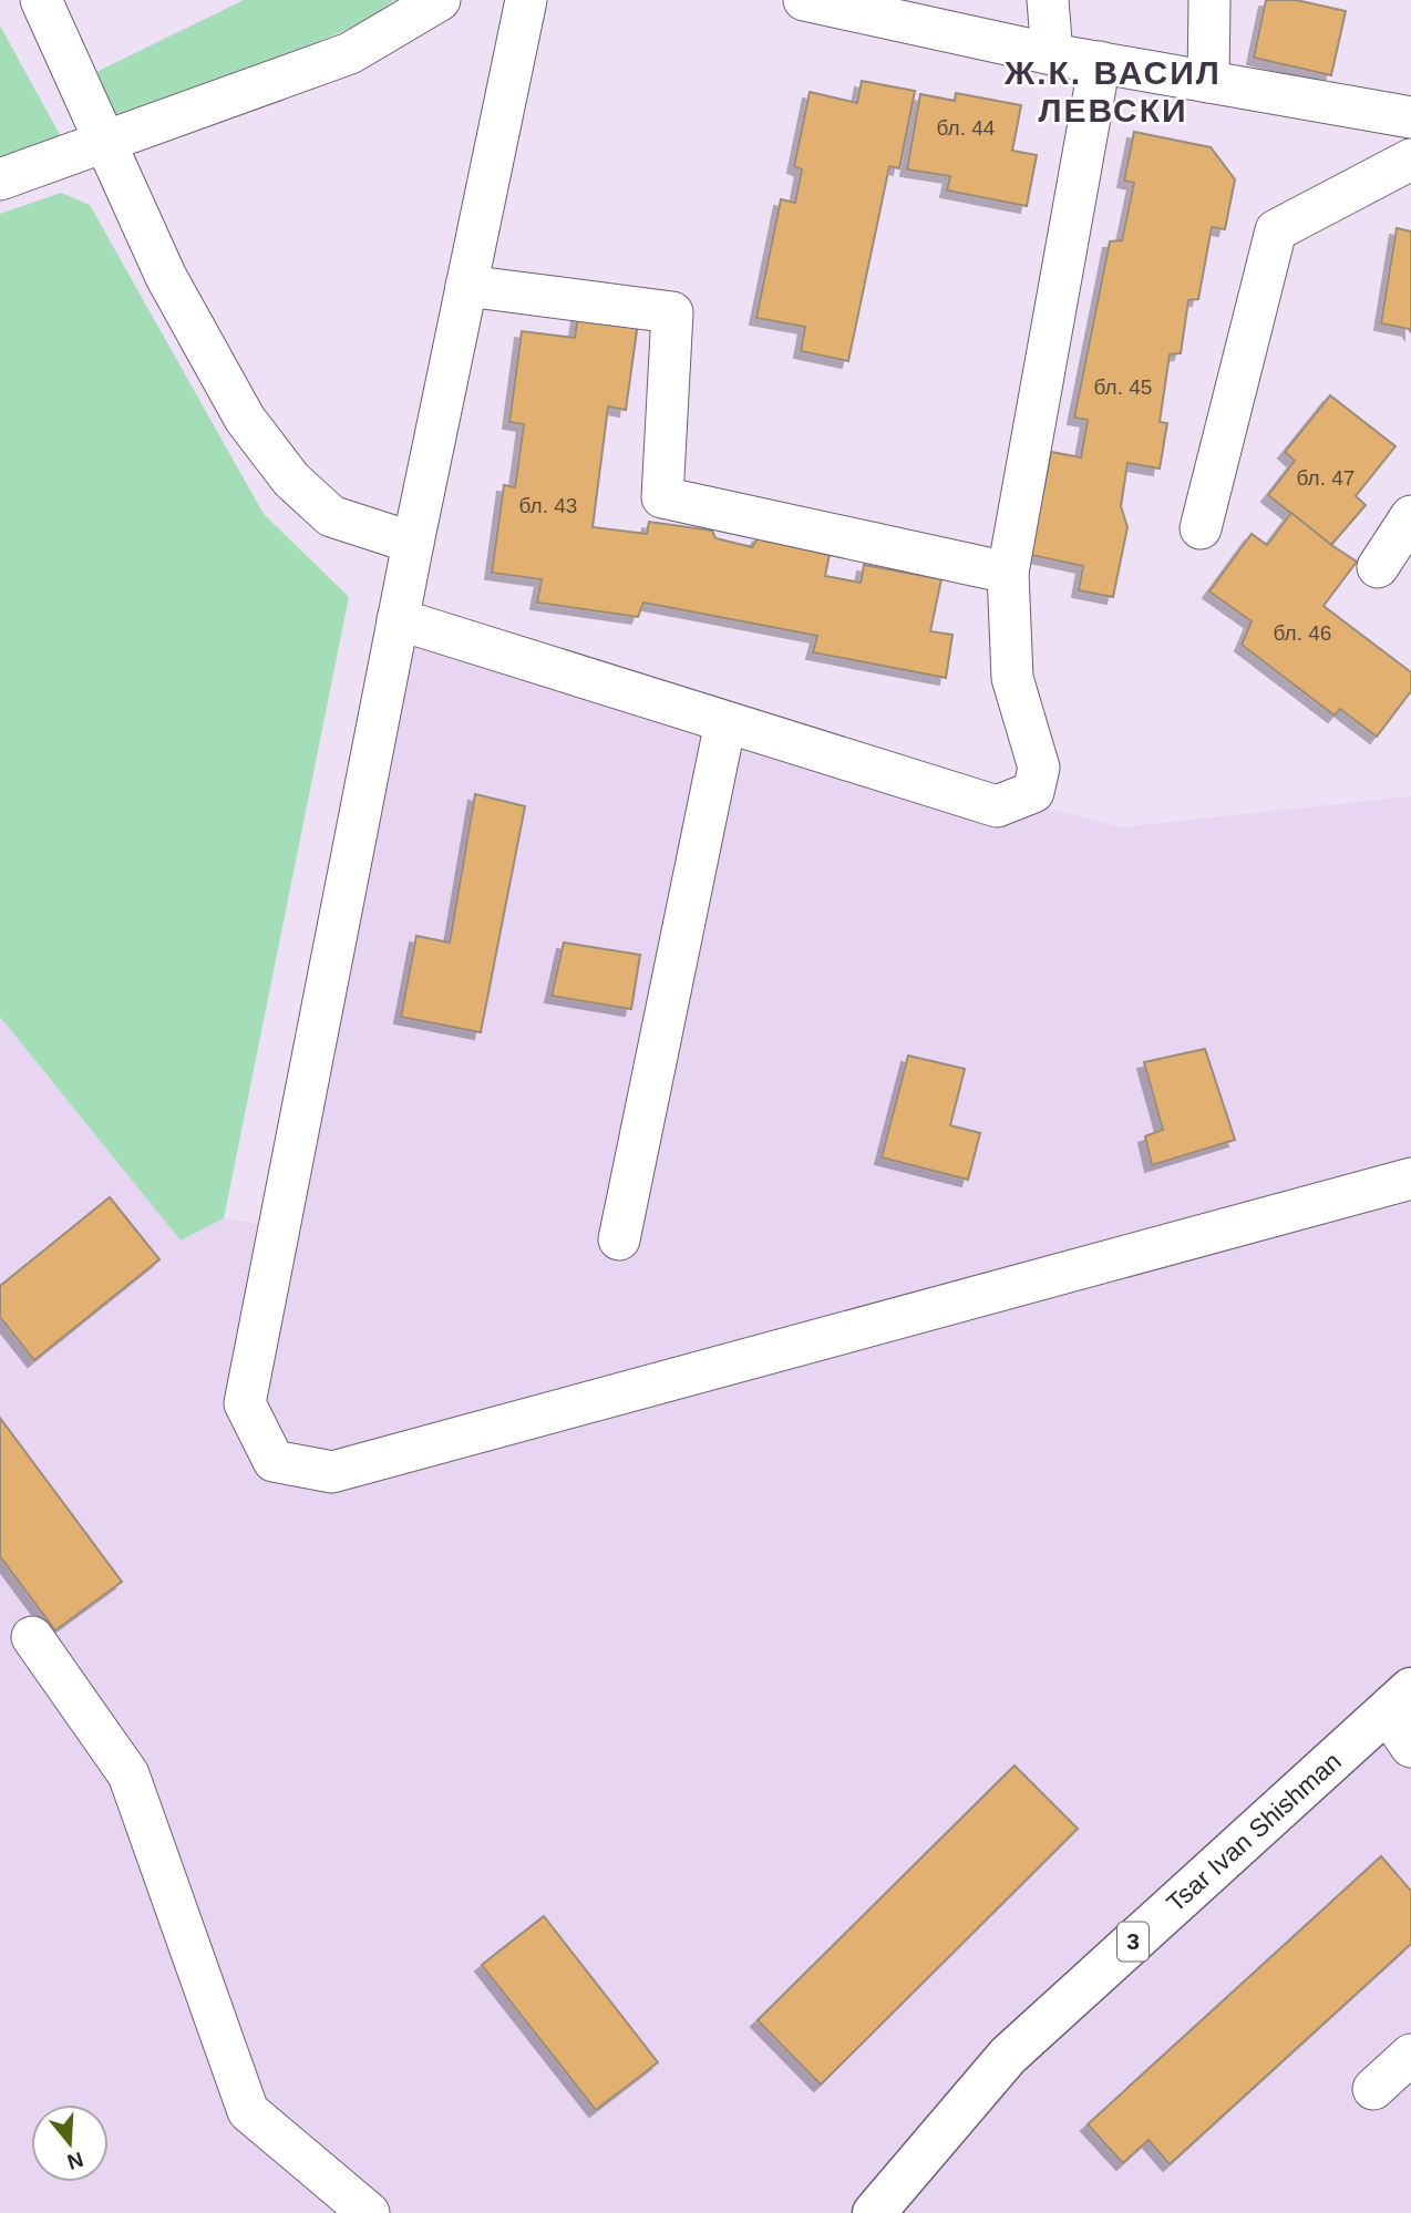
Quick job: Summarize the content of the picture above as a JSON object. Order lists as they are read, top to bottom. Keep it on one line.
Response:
{"streets":{"main road":["Tsar Ivan Shishman","3"]},"districts":["Ж.К. ВАСИЛ ЛЕВСКИ"],"house_numbers":["бл. 44","бл. 45","бл. 47","бл. 43","бл. 46"],"north":"bottom"}
